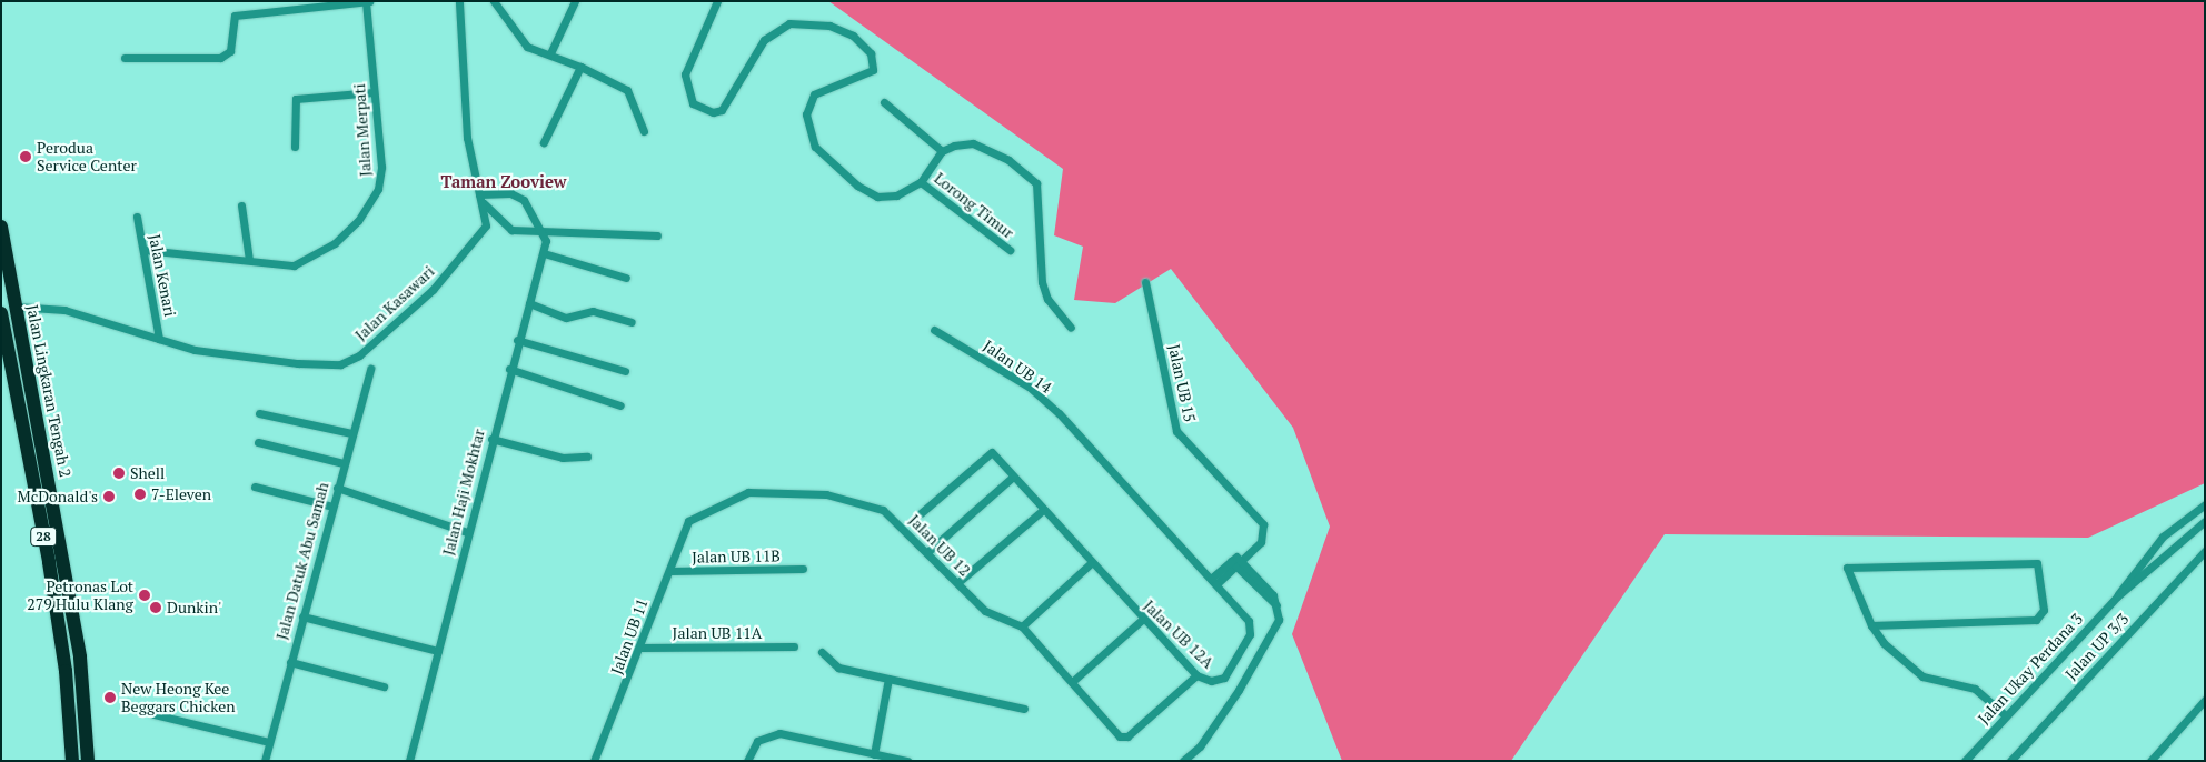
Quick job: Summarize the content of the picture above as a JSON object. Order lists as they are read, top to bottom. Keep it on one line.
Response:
{"streets":{"highway":["Jalan Lingkaran Tengah 2","28"],"street":["Jalan Merpati","Lorong Timur","Jalan Kenari","Jalan Kasawari","Jalan UB 14","Jalan UB 15","Jalan Haji Mokhtar","Jalan UB 12","Jalan UB 11B","Jalan Datuk Abu Samah","Jalan UB 11A","Jalan UB 12A","Jalan UB 11","Jalan UP 3/3","Jalan Ukay Perdana 3"]},"crossings":[["Jalan Merpati","Jalan Kenari"],["Jalan Kenari","Jalan Kasawari"],["Jalan Kasawari","Jalan Lingkaran Tengah 2"],["Jalan UB 14","Jalan UB 12A"],["Jalan UB 15","Jalan UB 12A"],["Jalan UB 12","Jalan UB 12A"],["Jalan UB 12","Jalan UB 11"],["Jalan UB 11B","Jalan UB 11"],["Jalan UB 11A","Jalan UB 11"]],"districts":["Taman Zooview"],"places":["Perodua Service Center","Shell","7-Eleven","McDonald's","Petronas Lot 279 Hulu Klang","Dunkin'","New Heong Kee Beggars Chicken"]}
